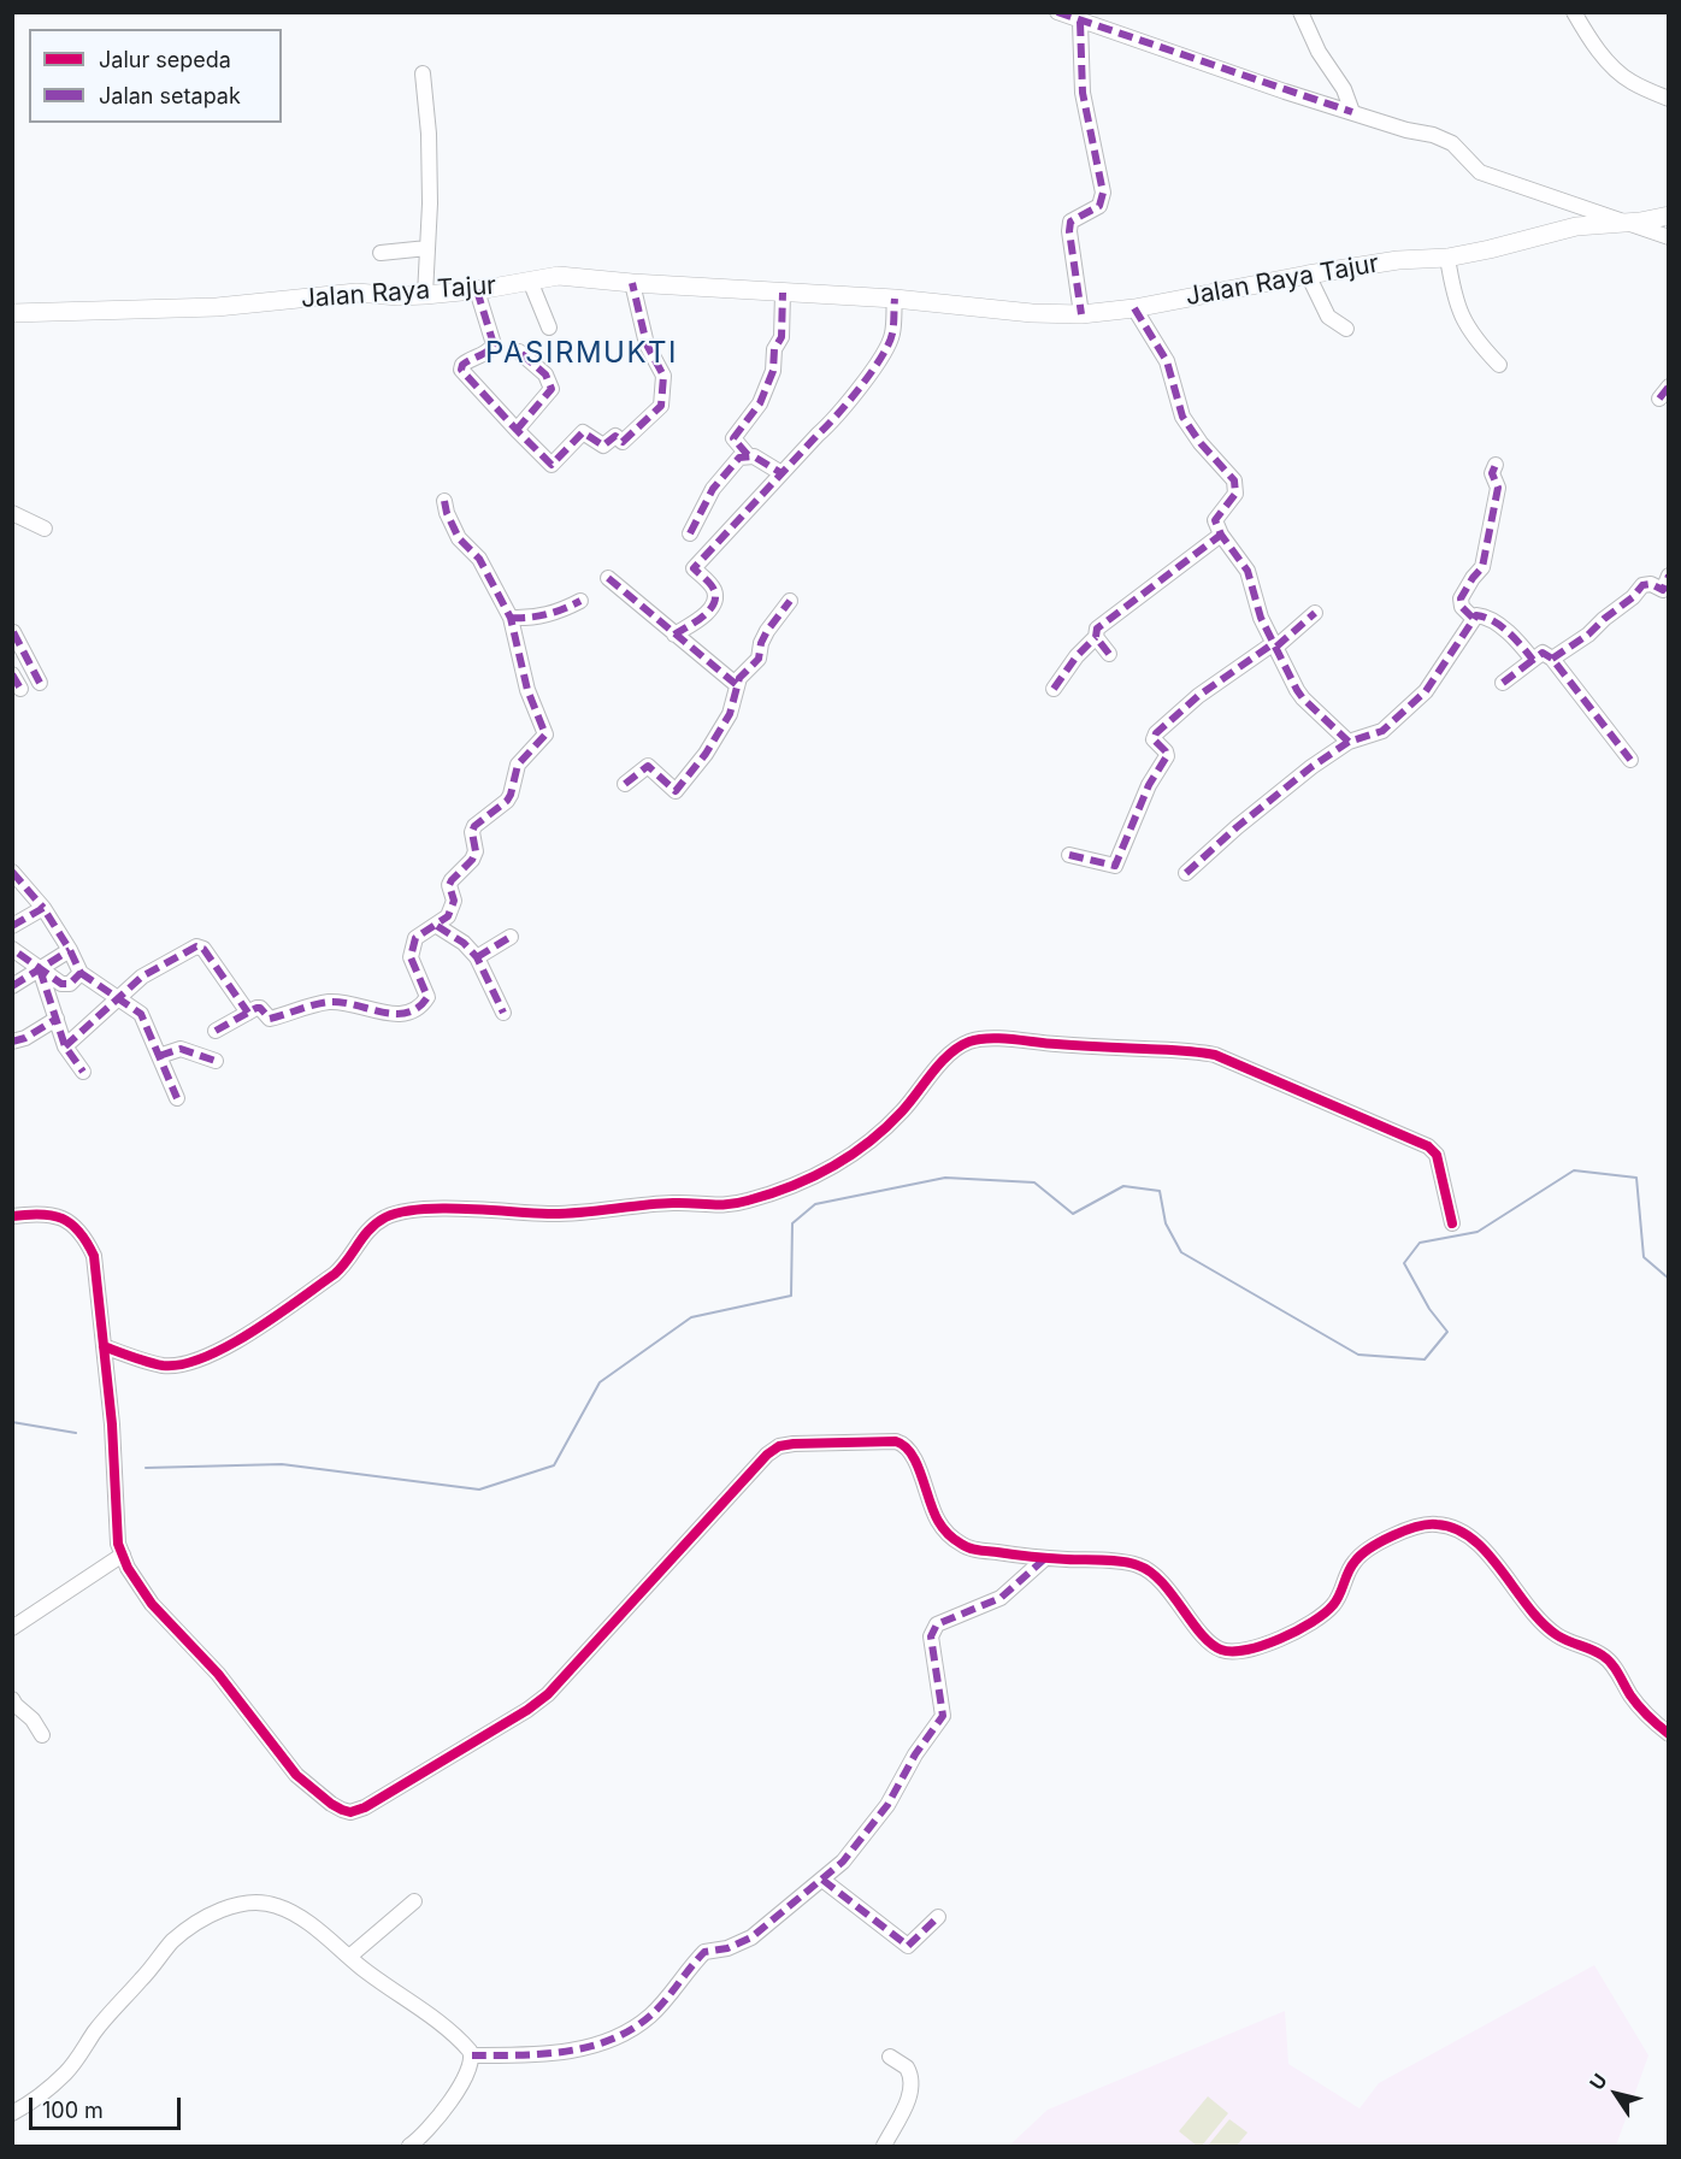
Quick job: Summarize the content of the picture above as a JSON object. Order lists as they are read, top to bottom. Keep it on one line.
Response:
{"streets":{"main road":["Jalan Raya Tajur"]},"districts":["PASIRMUKTI"],"legend":["Jalur sepeda","Jalan setapak"],"scale_bar":"100 m","north":"top left"}
